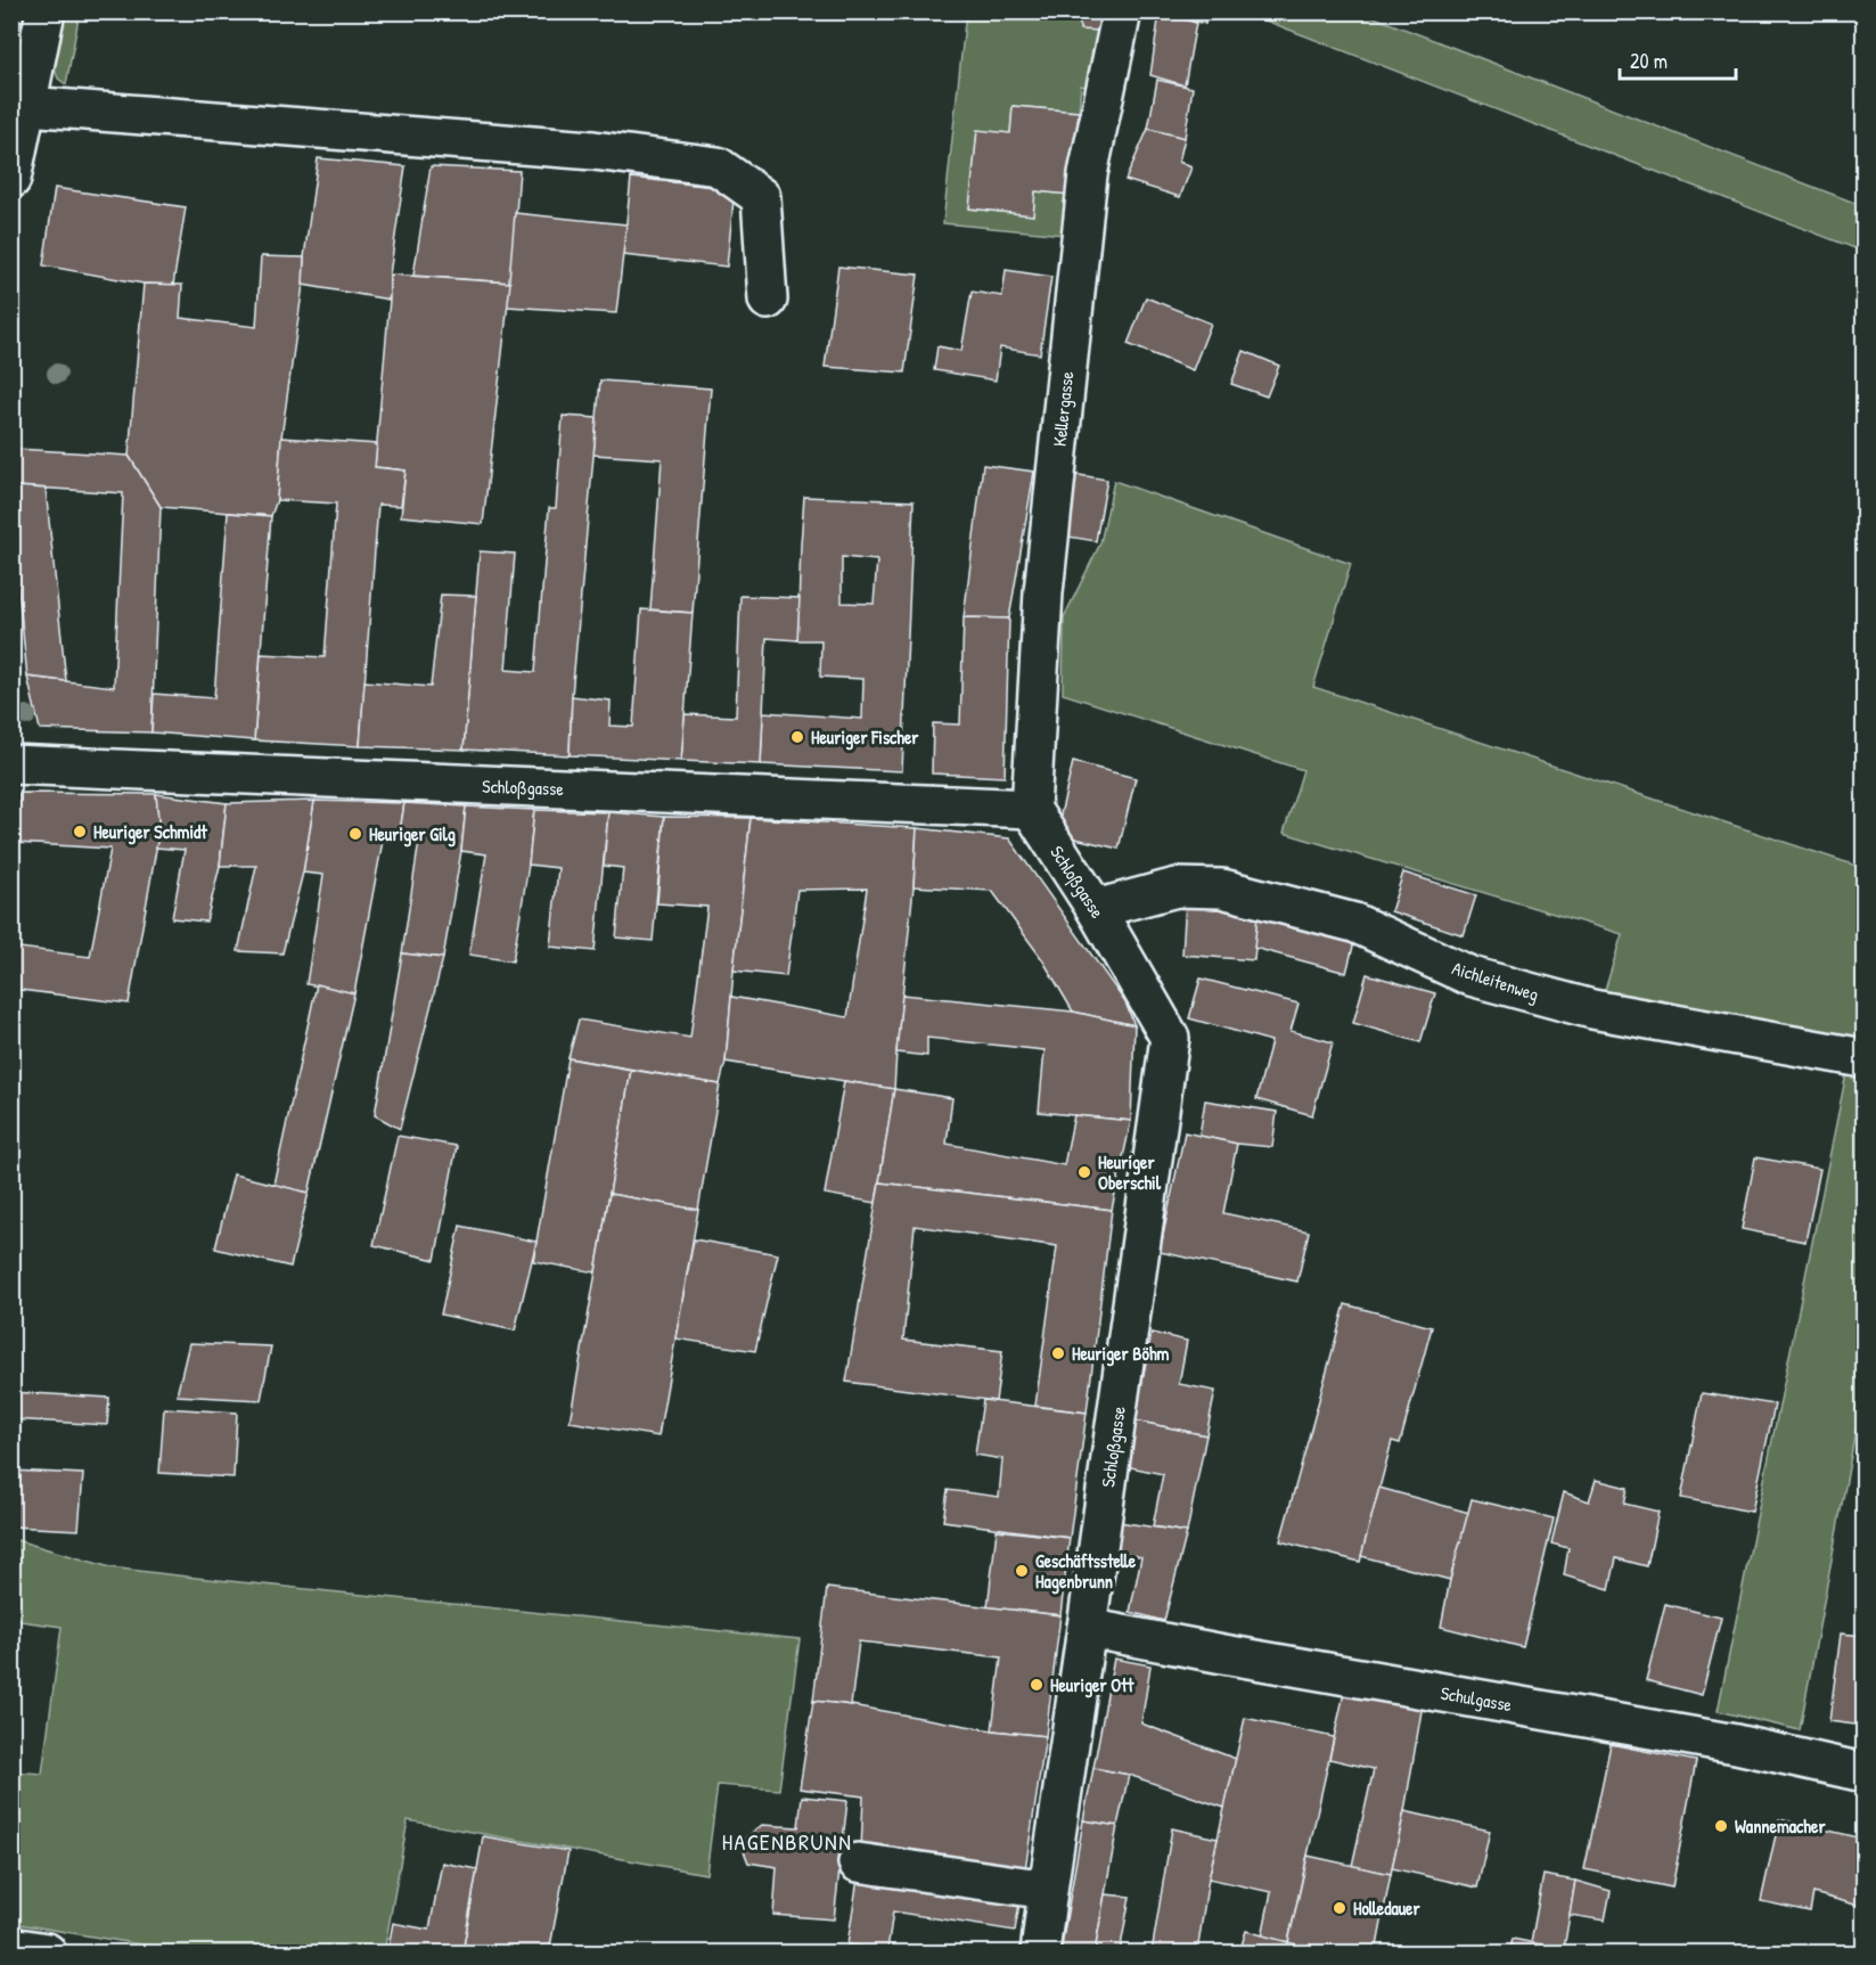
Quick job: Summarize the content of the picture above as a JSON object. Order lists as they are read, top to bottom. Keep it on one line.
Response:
{"streets":{"street":["Kellergasse","Schloßgasse","Aichleitenweg","Schulgasse"]},"crossings":[["Kellergasse","Schloßgasse"],["Schloßgasse","Aichleitenweg"],["Schloßgasse","Schulgasse"]],"districts":["HAGENBRUNN"],"places":["Heuriger Fischer","Heuriger Schmidt","Heuriger Gilg","Heuriger Oberschil","Heuriger Böhm","Geschäftsstelle Hagenbrunn","Heuriger Ott","Wannemacher","Holledauer"],"scale_bar":"20 m"}
